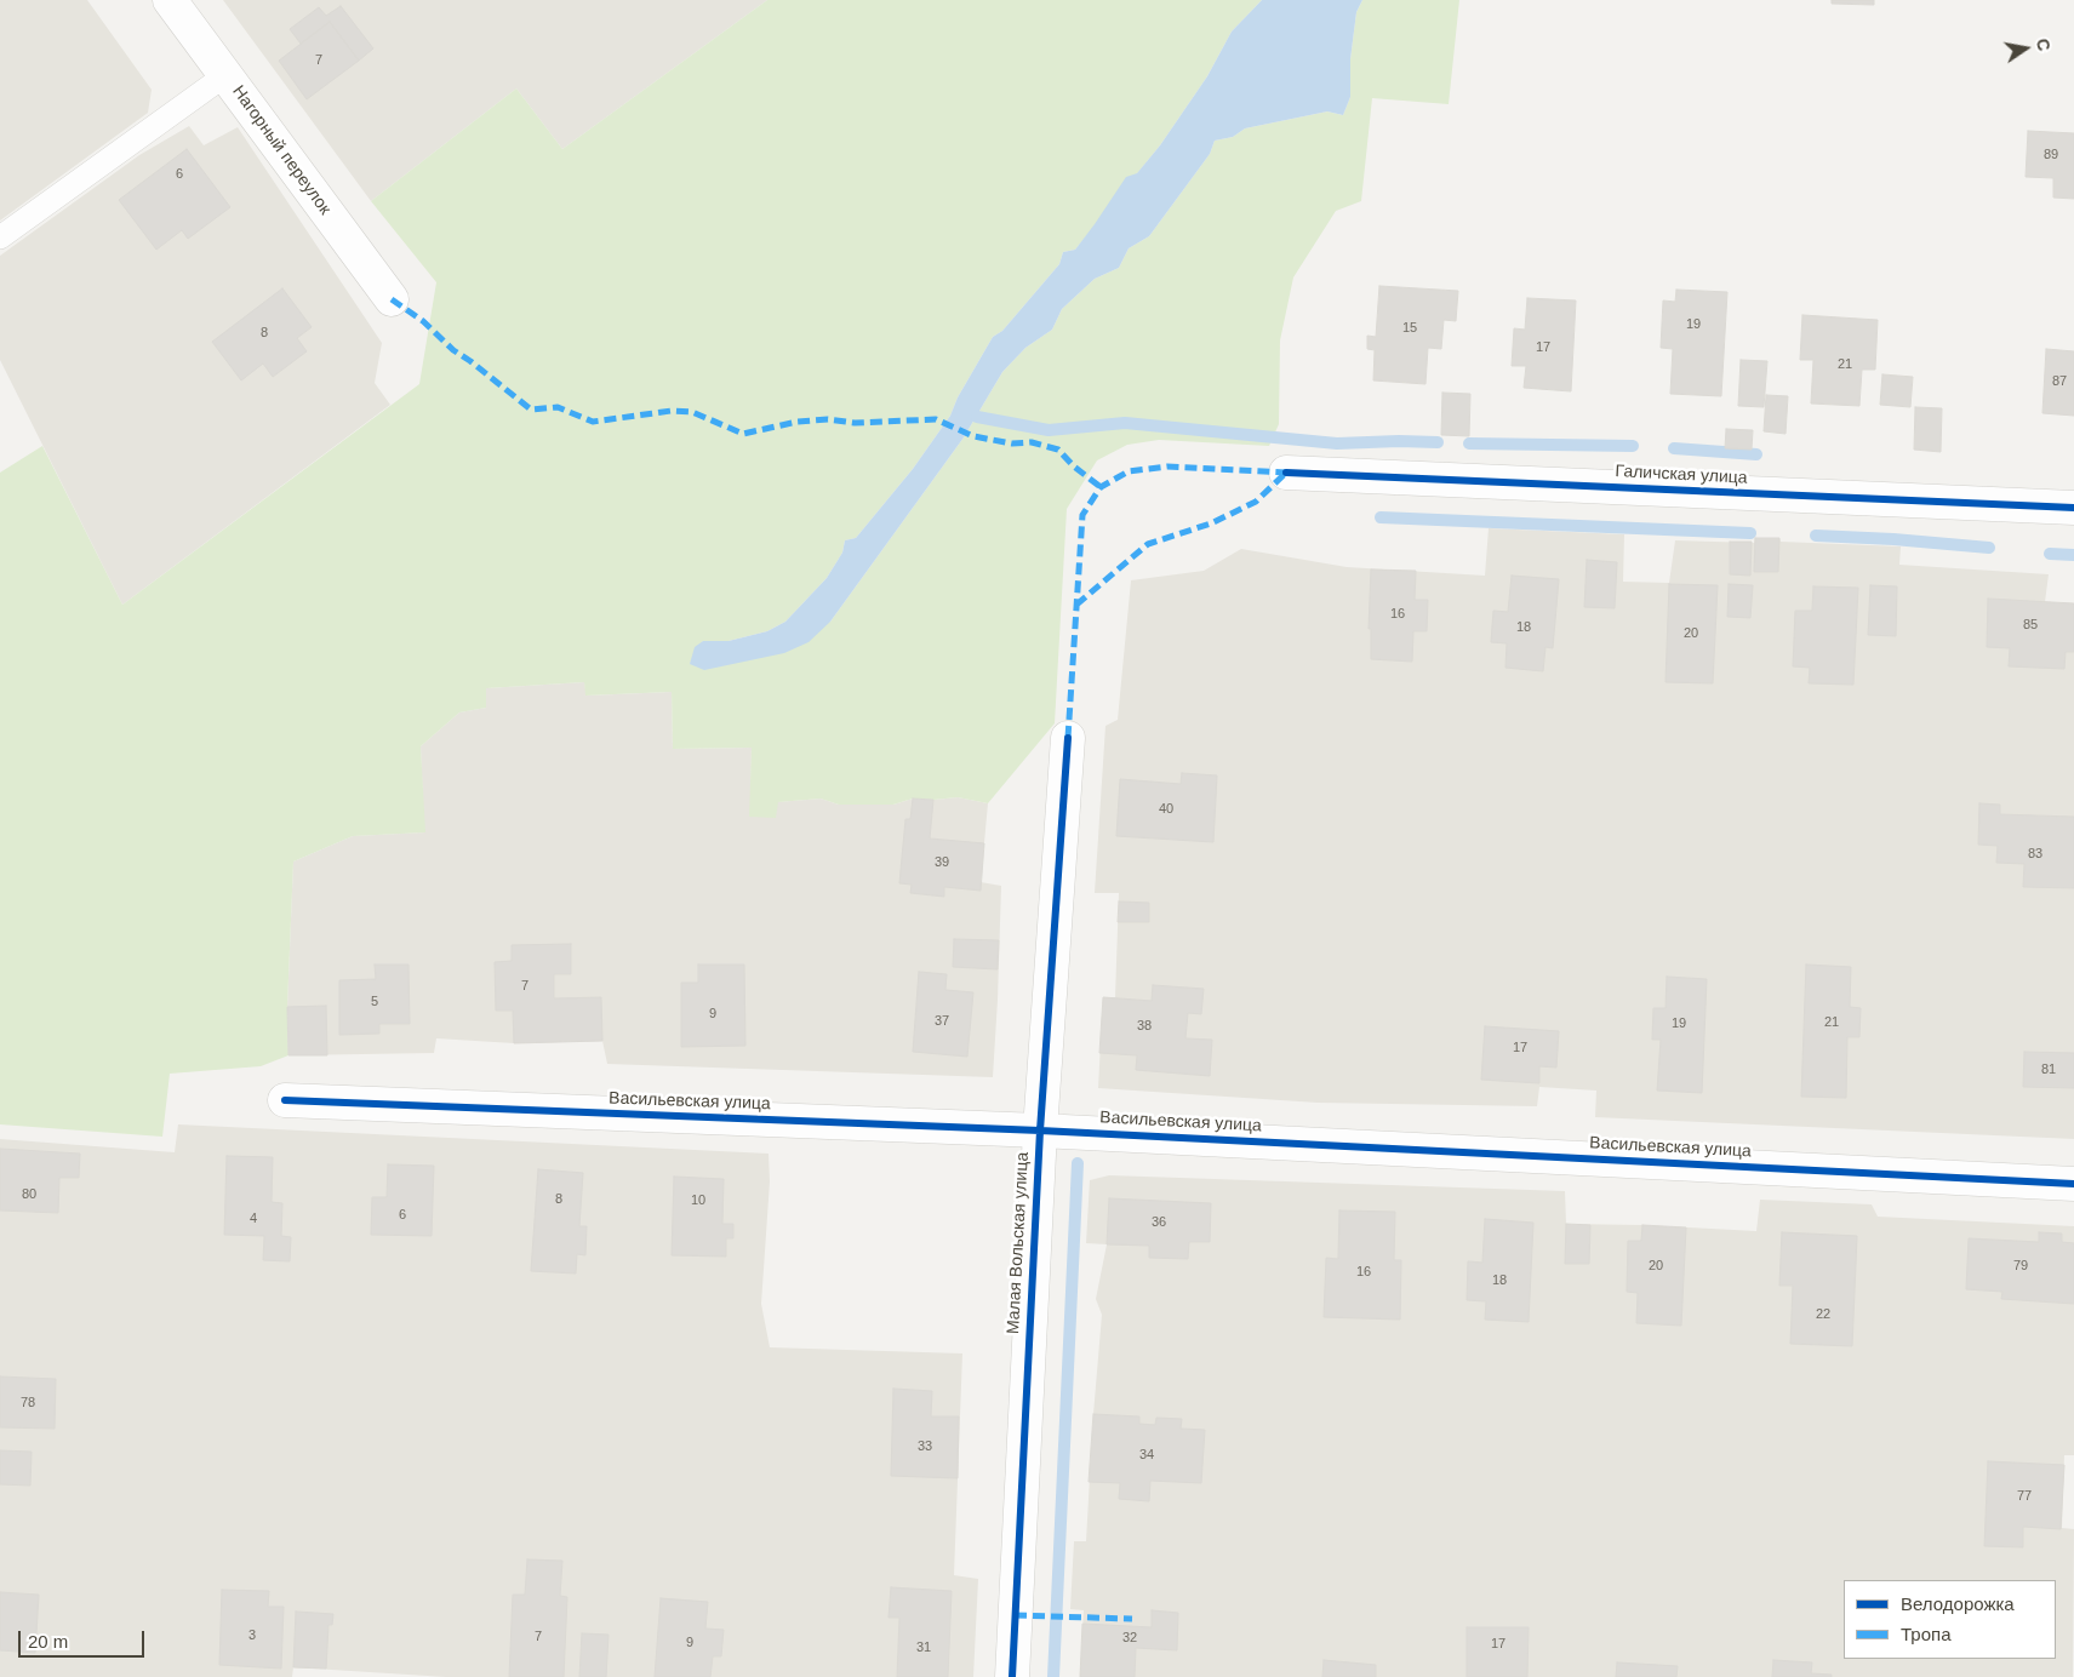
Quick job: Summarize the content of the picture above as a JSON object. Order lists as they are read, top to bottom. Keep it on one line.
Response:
{"streets":{"street":["Нагорный переулок","Галичская улица","Васильевская улица","Малая Вольская улица"]},"crossings":[["Васильевская улица","Малая Вольская улица"]],"house_numbers":["7","89","6","19","15","8","17","21","87","16","85","18","20","40","83","39","7","5","9","37","21","19","38","17","81","80","8","10","6","4","36","20","79","16","18","22","78","33","34","77","3","7","32","9","17","31"],"legend":["Велодорожка","Тропа"],"scale_bar":"20 m","north":"right"}
